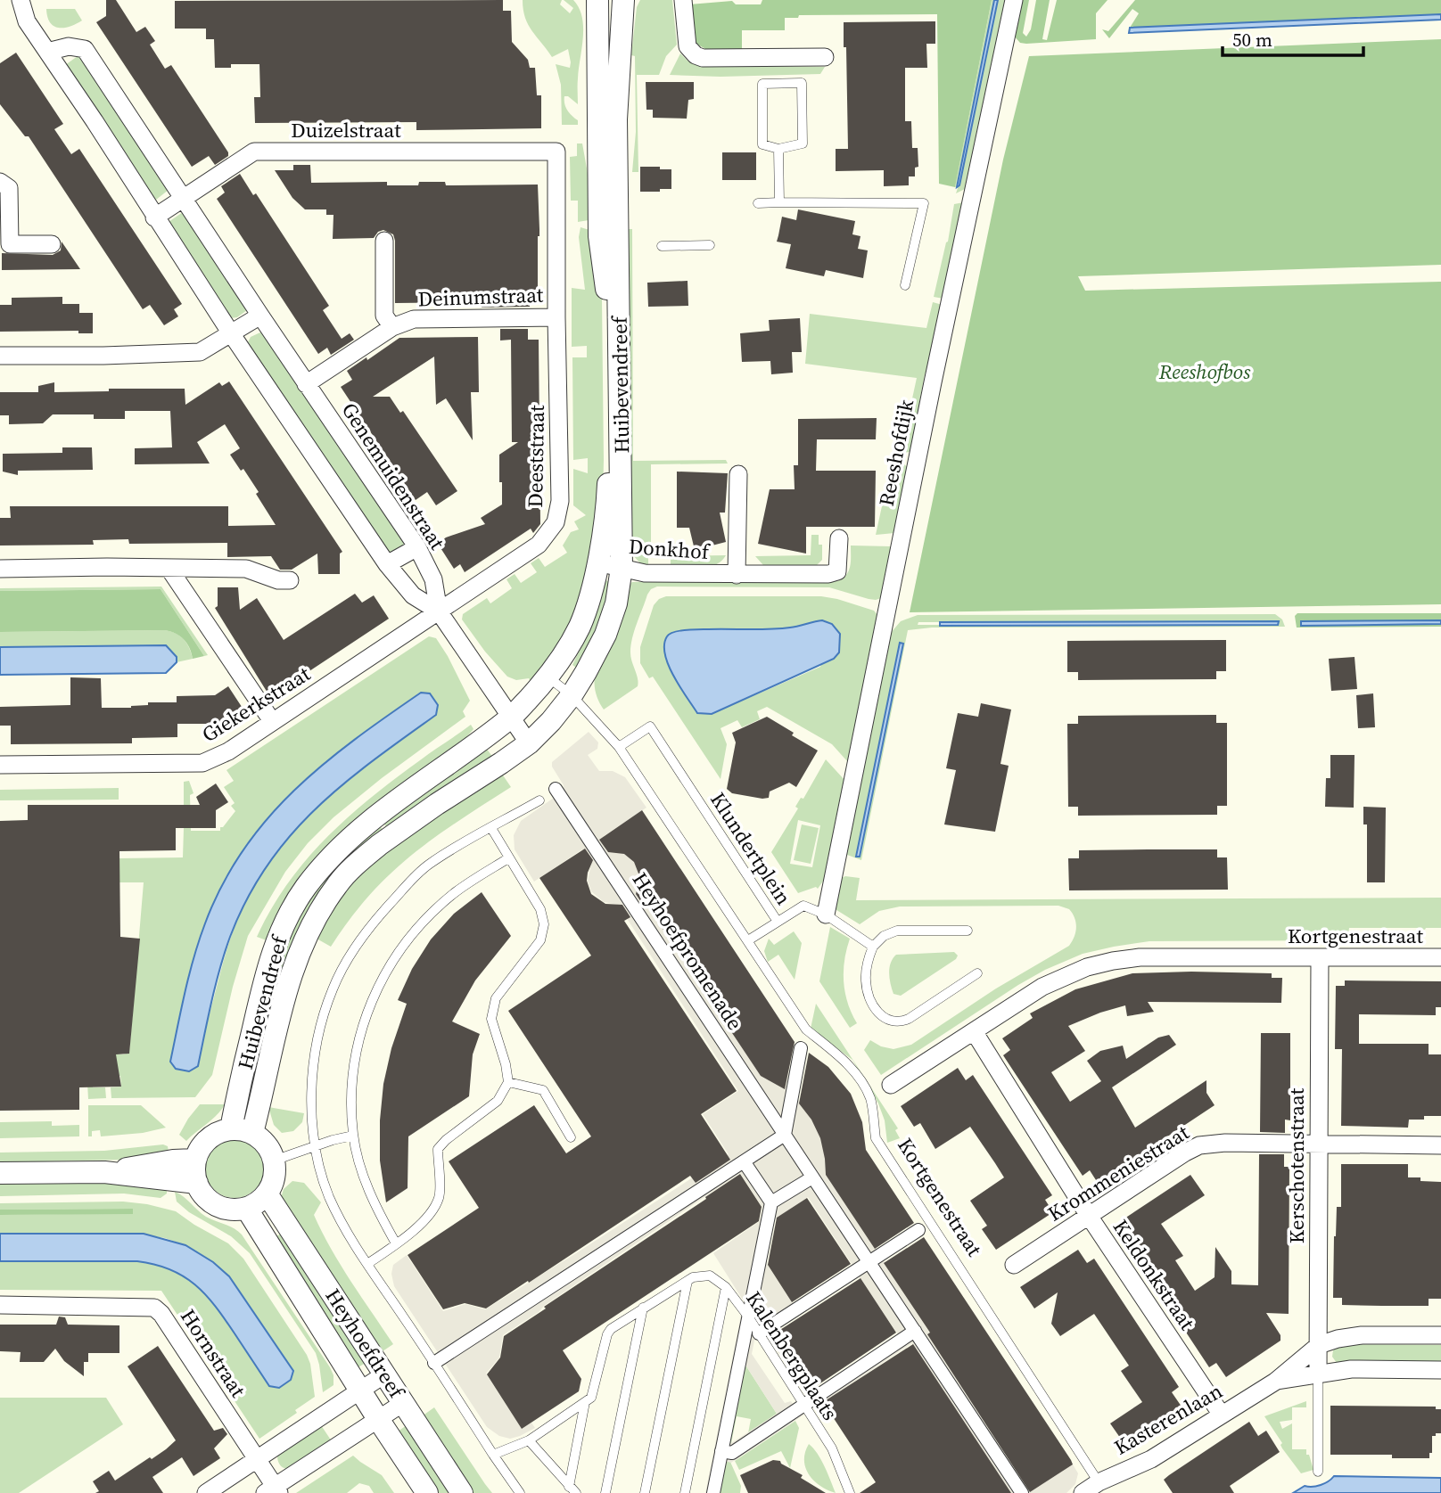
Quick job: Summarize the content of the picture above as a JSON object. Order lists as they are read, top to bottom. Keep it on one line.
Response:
{"streets":{"street":["Duizelstraat","Deinumstraat","Huibevendreef","Reeshofdijk","Deeststraat","Genemuidenstraat","Donkhof","Giekerkstraat","Kortgenestraat","Heyhoefpromenade","Kerschotenstraat","Krommeniestraat","Keldonkstraat","Heyhoefdreef","Hornstraat","Kasterenlaan"],"lane":["Klundertplein","Kalenbergplaats"]},"crossings":[["Duizelstraat","Deinumstraat"],["Duizelstraat","Genemuidenstraat"],["Deinumstraat","Deeststraat"],["Deinumstraat","Genemuidenstraat"],["Huibevendreef","Donkhof"],["Huibevendreef","Heyhoefdreef"],["Deeststraat","Genemuidenstraat"],["Deeststraat","Giekerkstraat"],["Genemuidenstraat","Giekerkstraat"],["Klundertplein","Kortgenestraat"],["Kortgenestraat","Kerschotenstraat"],["Kortgenestraat","Keldonkstraat"],["Kortgenestraat","Kasterenlaan"],["Kerschotenstraat","Krommeniestraat"],["Kerschotenstraat","Kasterenlaan"],["Krommeniestraat","Keldonkstraat"],["Keldonkstraat","Kasterenlaan"]],"parks":["Reeshofbos"],"scale_bar":"50 m"}
